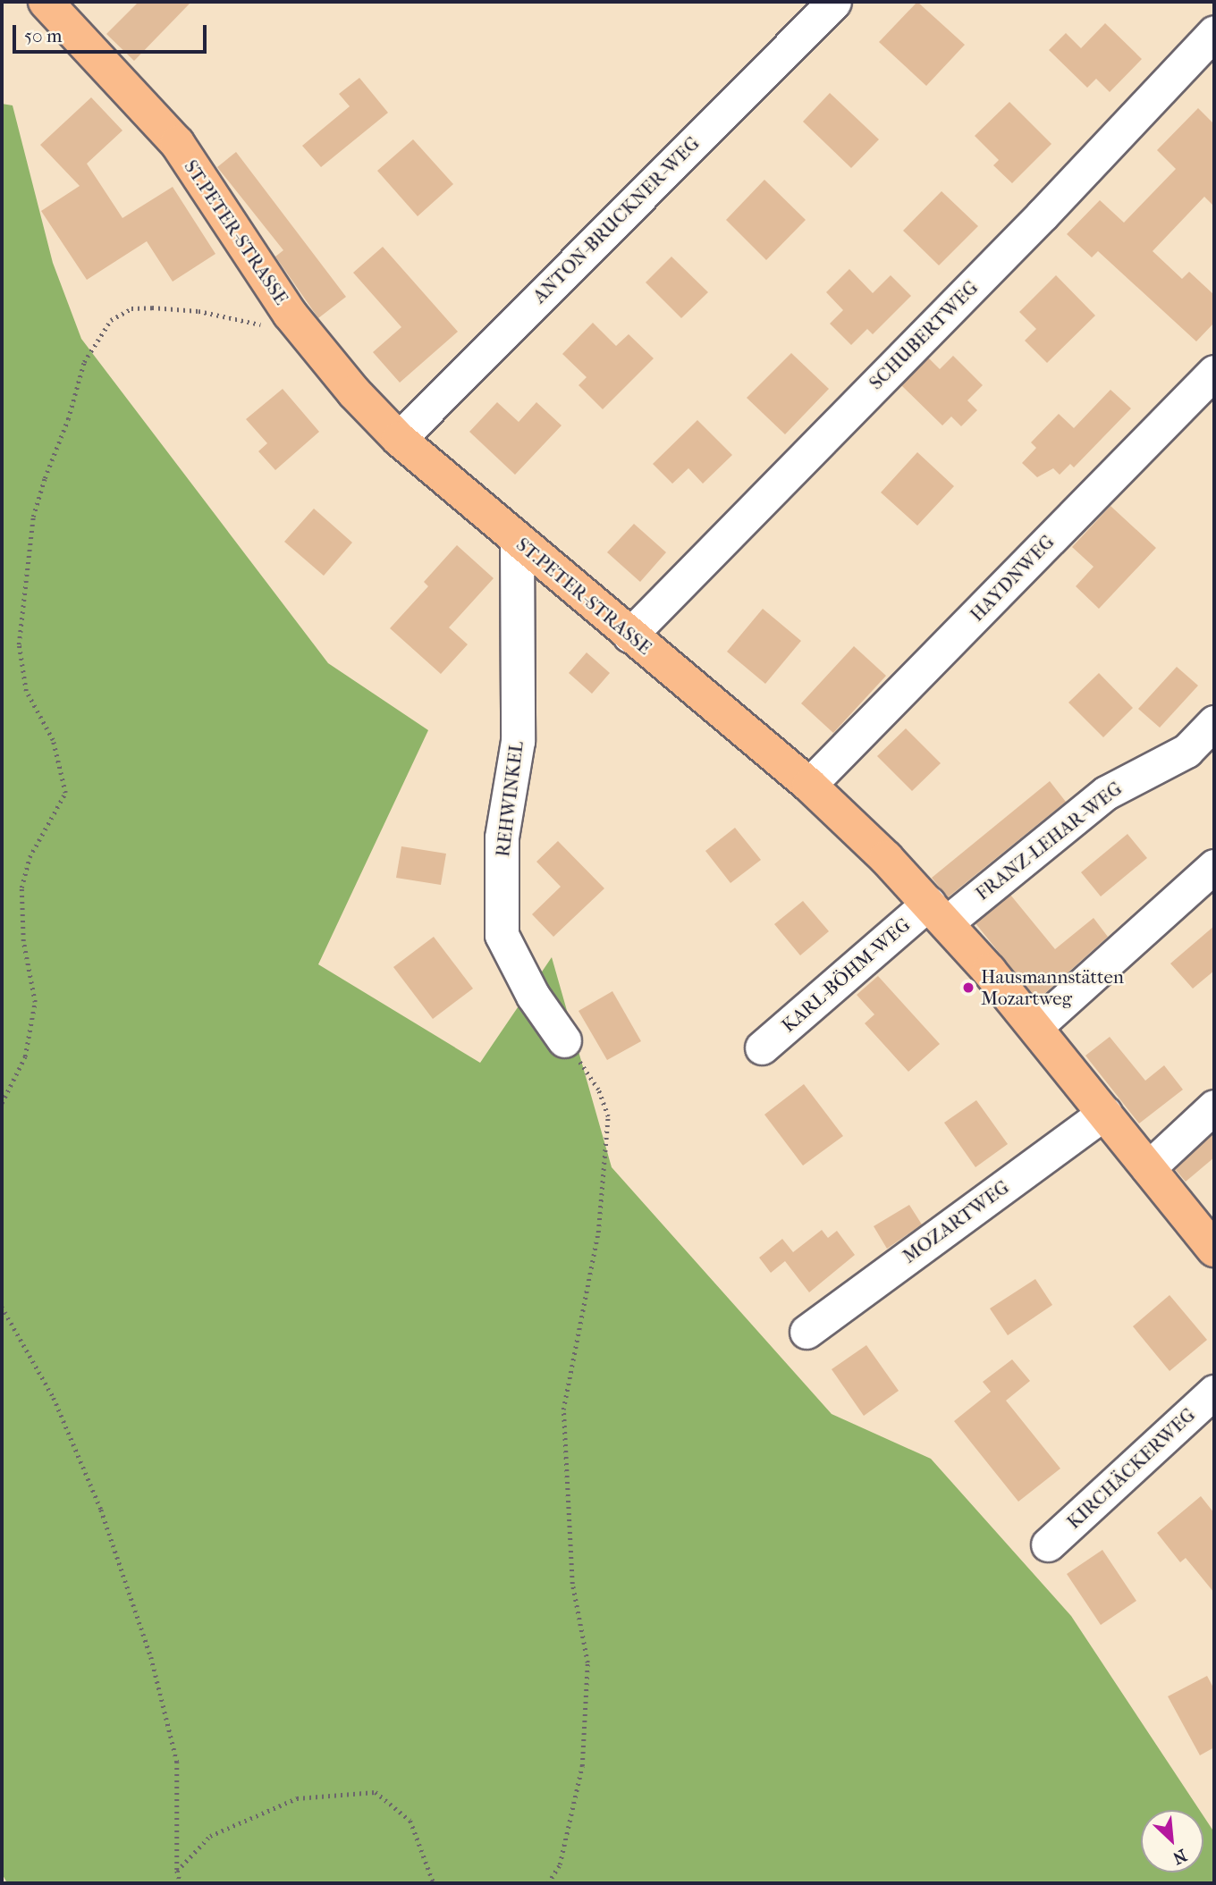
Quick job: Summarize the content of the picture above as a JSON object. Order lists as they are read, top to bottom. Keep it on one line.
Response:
{"streets":{"main road":["ST.PETER-STRASSE"],"street":["ANTON-BRUCKNER-WEG","SCHUBERTWEG","HAYDNWEG","REHWINKEL","FRANZ-LEHAR-WEG","KARL-BÖHM-WEG","MOZARTWEG","KIRCHÄCKERWEG"]},"crossings":[["ANTON-BRUCKNER-WEG","ST.PETER-STRASSE"],["ST.PETER-STRASSE","SCHUBERTWEG"],["ST.PETER-STRASSE","HAYDNWEG"],["ST.PETER-STRASSE","REHWINKEL"],["ST.PETER-STRASSE","FRANZ-LEHAR-WEG"],["ST.PETER-STRASSE","KARL-BÖHM-WEG"],["ST.PETER-STRASSE","MOZARTWEG"],["FRANZ-LEHAR-WEG","KARL-BÖHM-WEG"]],"places":["Hausmannstätten Mozartweg"],"scale_bar":"50 m","north":"bottom right"}
